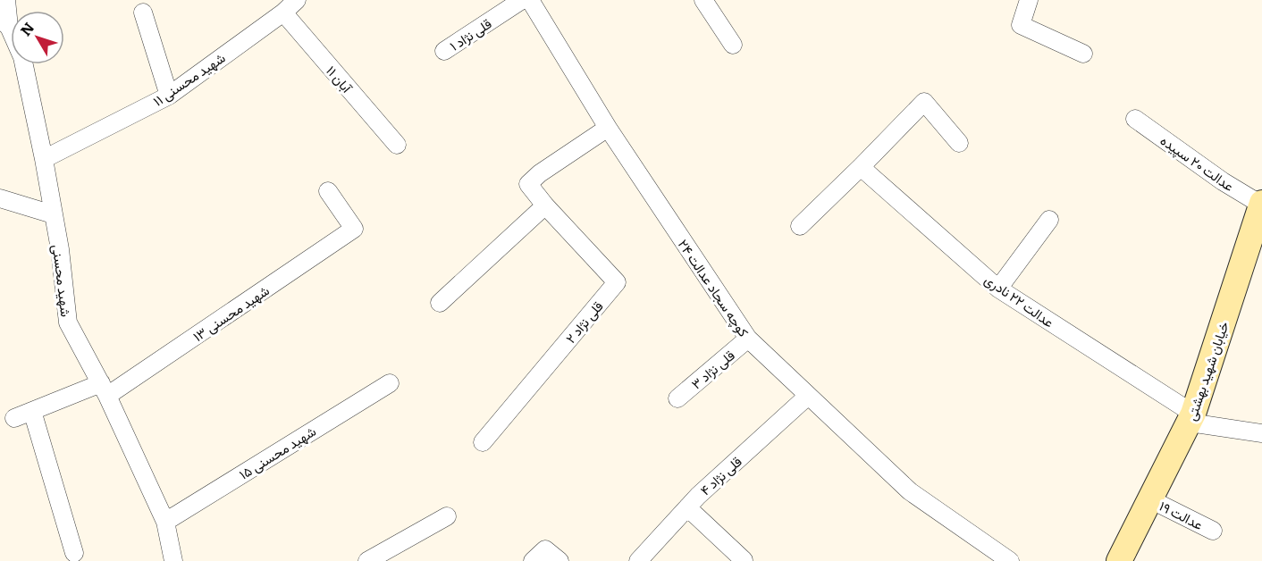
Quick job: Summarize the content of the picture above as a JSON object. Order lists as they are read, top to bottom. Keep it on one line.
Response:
{"streets":{"main road":["خیابان شهید بهشتی"],"street":["قلی نژاد ۱","شهید محسنی ۱۱","آبان ۱۱","عدالت ۲۰ سپیده","شهید محسنی","کوچه سجاد عدالت ۲۴","عدالت ۲۲ نادری","شهید محسنی ۱۳","قلی نژاد ۲","قلی نژاد ۳","شهید محسنی ۱۵","قلی نژاد ۴","عدالت ۱۹"]},"crossings":[["شهید محسنی ۱۱","آبان ۱۱"],["شهید محسنی ۱۱","شهید محسنی"],["عدالت ۲۰ سپیده","خیابان شهید بهشتی"],["شهید محسنی","شهید محسنی ۱۳"],["شهید محسنی","شهید محسنی ۱۵"],["کوچه سجاد عدالت ۲۴","قلی نژاد ۲"],["کوچه سجاد عدالت ۲۴","قلی نژاد ۳"],["کوچه سجاد عدالت ۲۴","قلی نژاد ۴"],["عدالت ۲۲ نادری","خیابان شهید بهشتی"],["خیابان شهید بهشتی","عدالت ۱۹"]],"north":"top left"}
